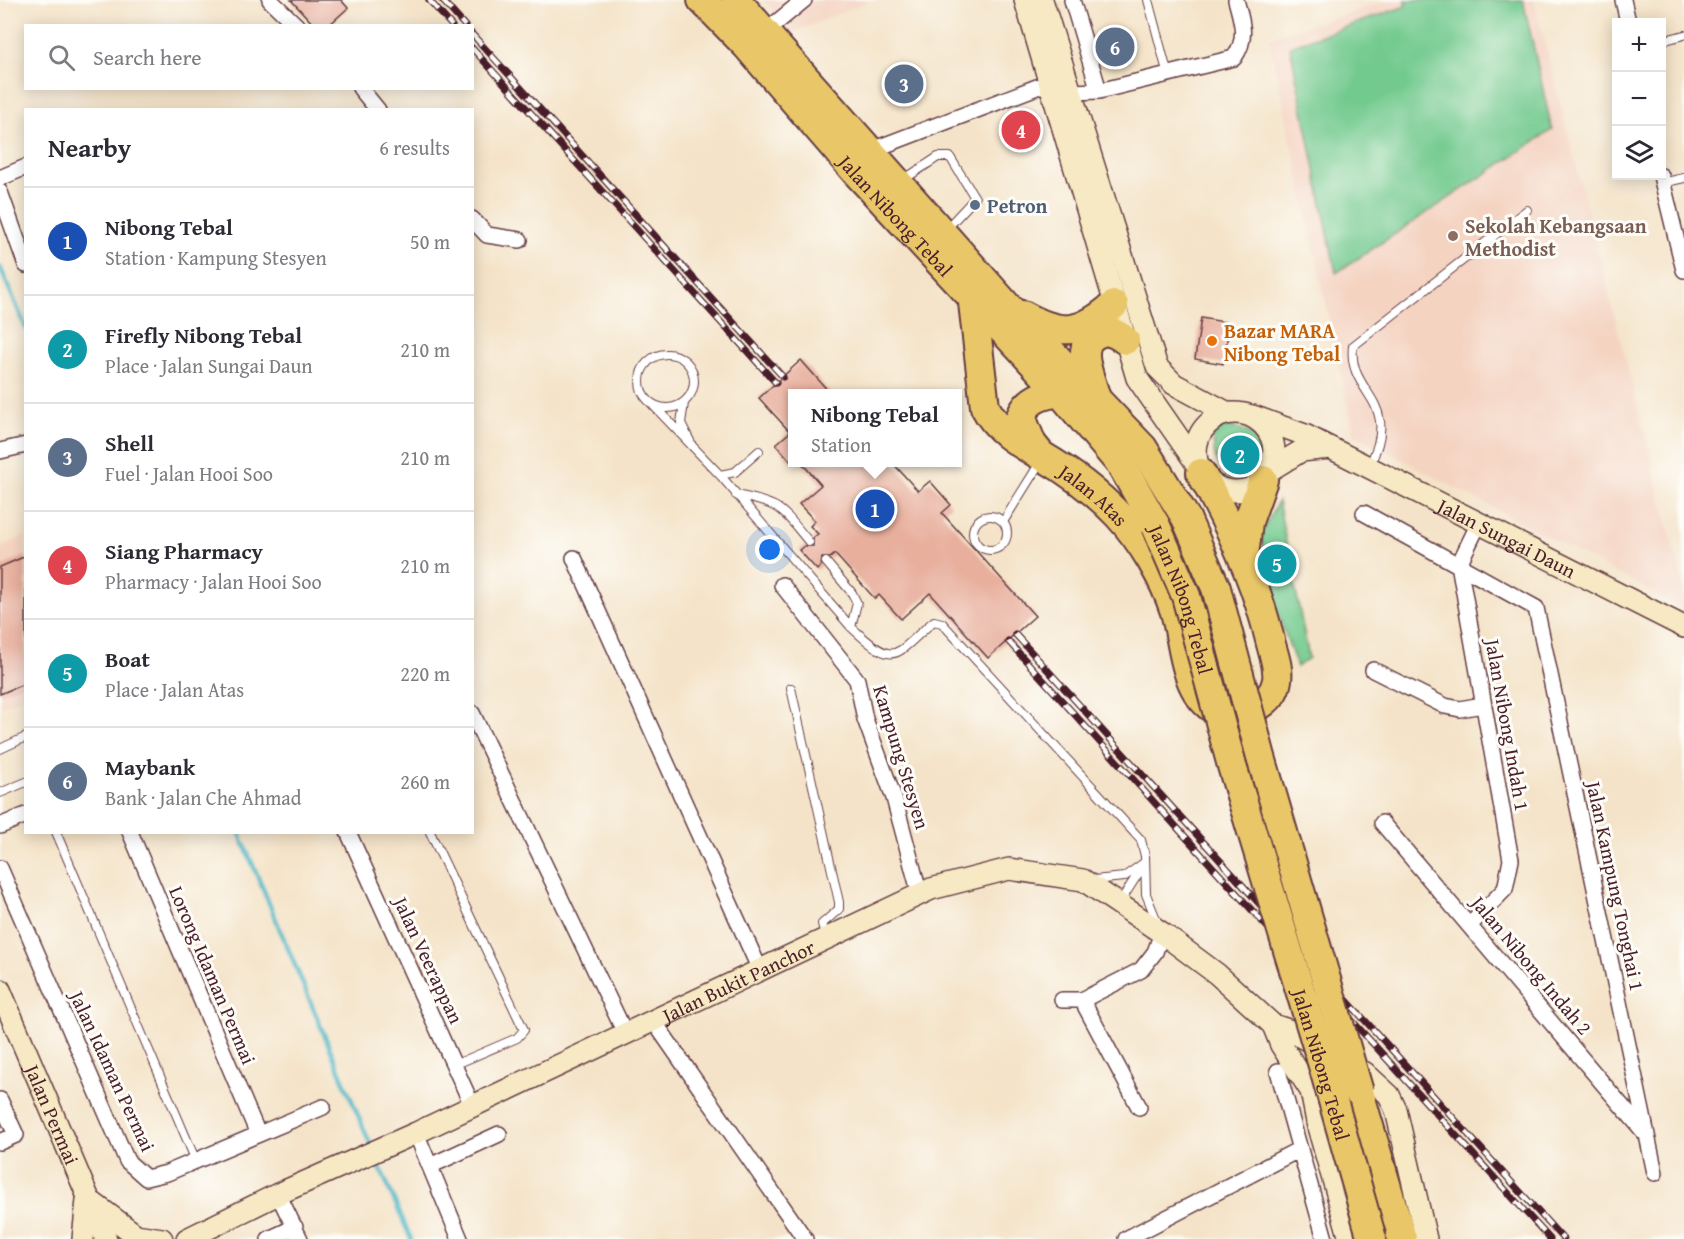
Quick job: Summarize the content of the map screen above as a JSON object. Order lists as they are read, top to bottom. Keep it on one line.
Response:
{"streets":{"highway":["Jalan Nibong Tebal","Jalan Atas"],"main road":["Jalan Sungai Daun","Jalan Bukit Panchor","Jalan Permai"],"street":["Jalan Nibong Indah 1","Kampung Stesyen","Jalan Kampung Tonghai 1","Jalan Veerappan","Jalan Nibong Indah 2","Lorong Idaman Permai","Jalan Idaman Permai"]},"crossings":[["Jalan Atas","Jalan Sungai Daun"],["Jalan Nibong Indah 1","Jalan Kampung Tonghai 1"],["Jalan Nibong Indah 1","Jalan Nibong Indah 2"],["Kampung Stesyen","Jalan Bukit Panchor"],["Jalan Kampung Tonghai 1","Jalan Nibong Indah 2"],["Jalan Veerappan","Jalan Bukit Panchor"],["Lorong Idaman Permai","Jalan Idaman Permai"]],"places":["Petron","Sekolah Kebangsaan Methodist","Bazar MARA Nibong Tebal"],"page":{"map_buttons":["+","−"],"search":"Search here","pins":["6","3","4","2","1","5"],"heading":["Nearby","6 results"],"list":[{"mark":"1","name":"Nibong Tebal","note":"Station · Kampung Stesyen","value":"50 m"},{"mark":"2","name":"Firefly Nibong Tebal","note":"Place · Jalan Sungai Daun","value":"210 m"},{"mark":"3","name":"Shell","note":"Fuel · Jalan Hooi Soo","value":"210 m"},{"mark":"4","name":"Siang Pharmacy","note":"Pharmacy · Jalan Hooi Soo","value":"210 m"},{"mark":"5","name":"Boat","note":"Place · Jalan Atas","value":"220 m"},{"mark":"6","name":"Maybank","note":"Bank · Jalan Che Ahmad","value":"260 m"}],"popup":["Nibong Tebal","Station"]}}
